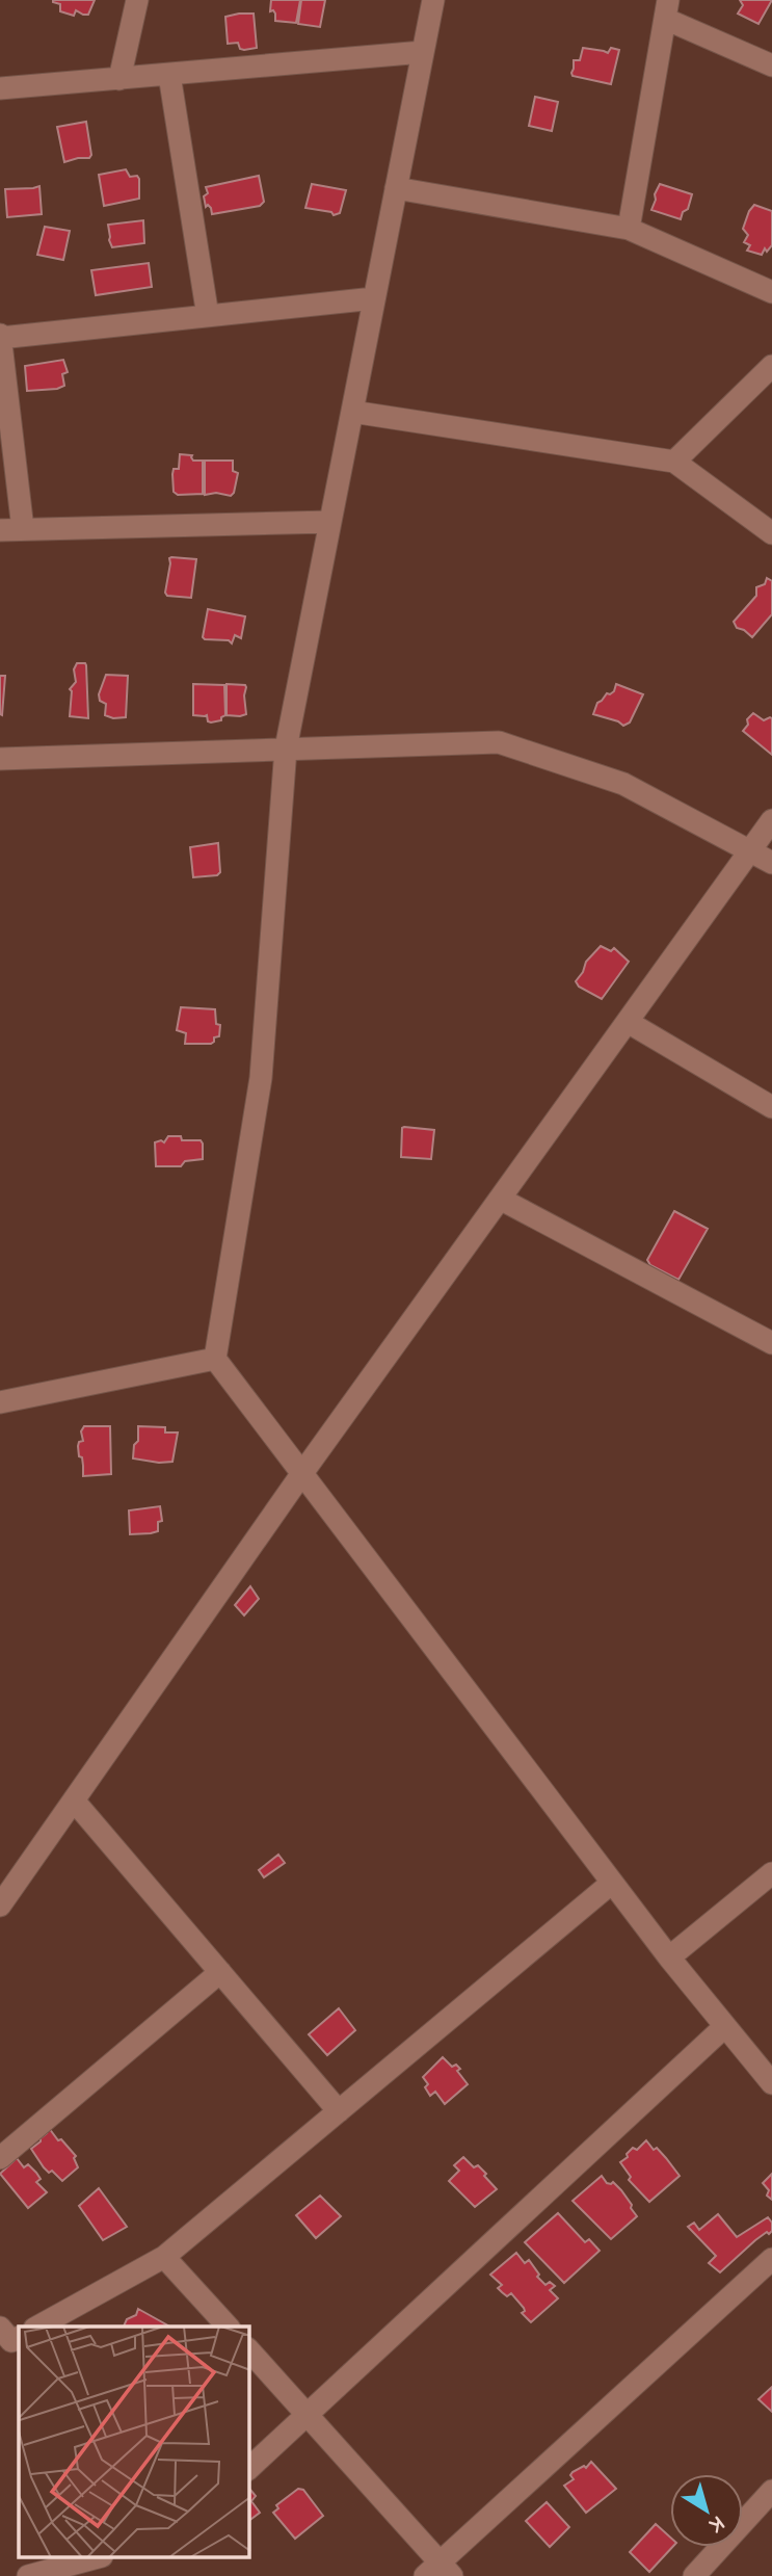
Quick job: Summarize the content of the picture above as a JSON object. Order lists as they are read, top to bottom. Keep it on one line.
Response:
{"north":"bottom right"}
